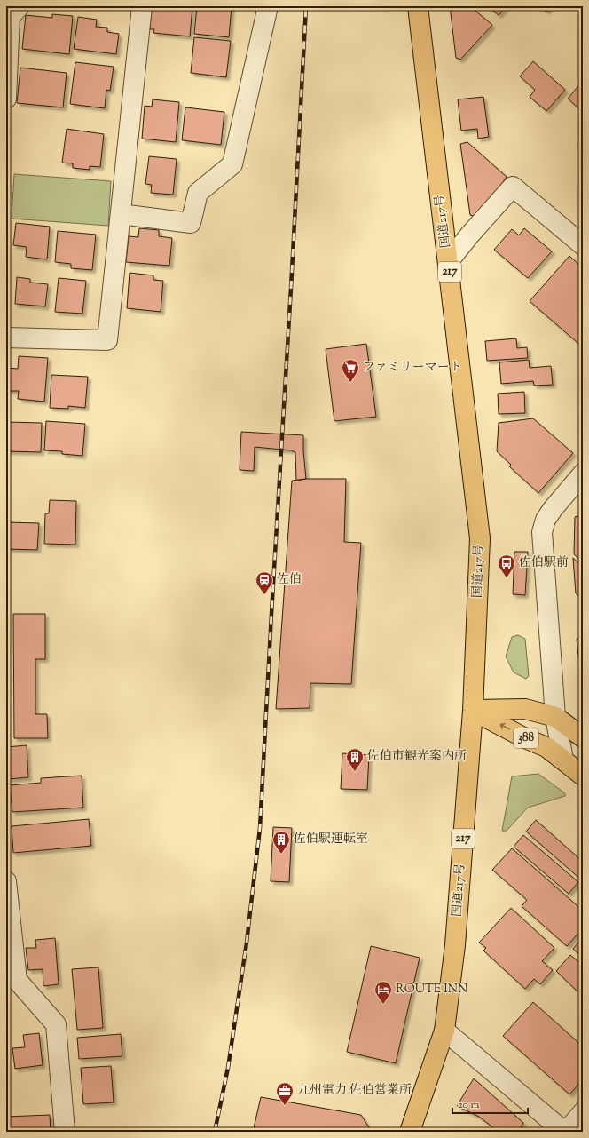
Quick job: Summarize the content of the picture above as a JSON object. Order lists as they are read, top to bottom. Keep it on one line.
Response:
{"streets":{"highway":["国道217号","217","388"]},"crossings":[["国道217号","388"]],"places":{"supermarket":["ファミリーマート"],"bus stop":["佐伯駅前"],"station":["佐伯"],"building":["佐伯市観光案内所","佐伯駅運転室"],"hotel":["ROUTE INN"],"office":["九州電力 佐伯営業所"]},"scale_bar":"20 m"}
